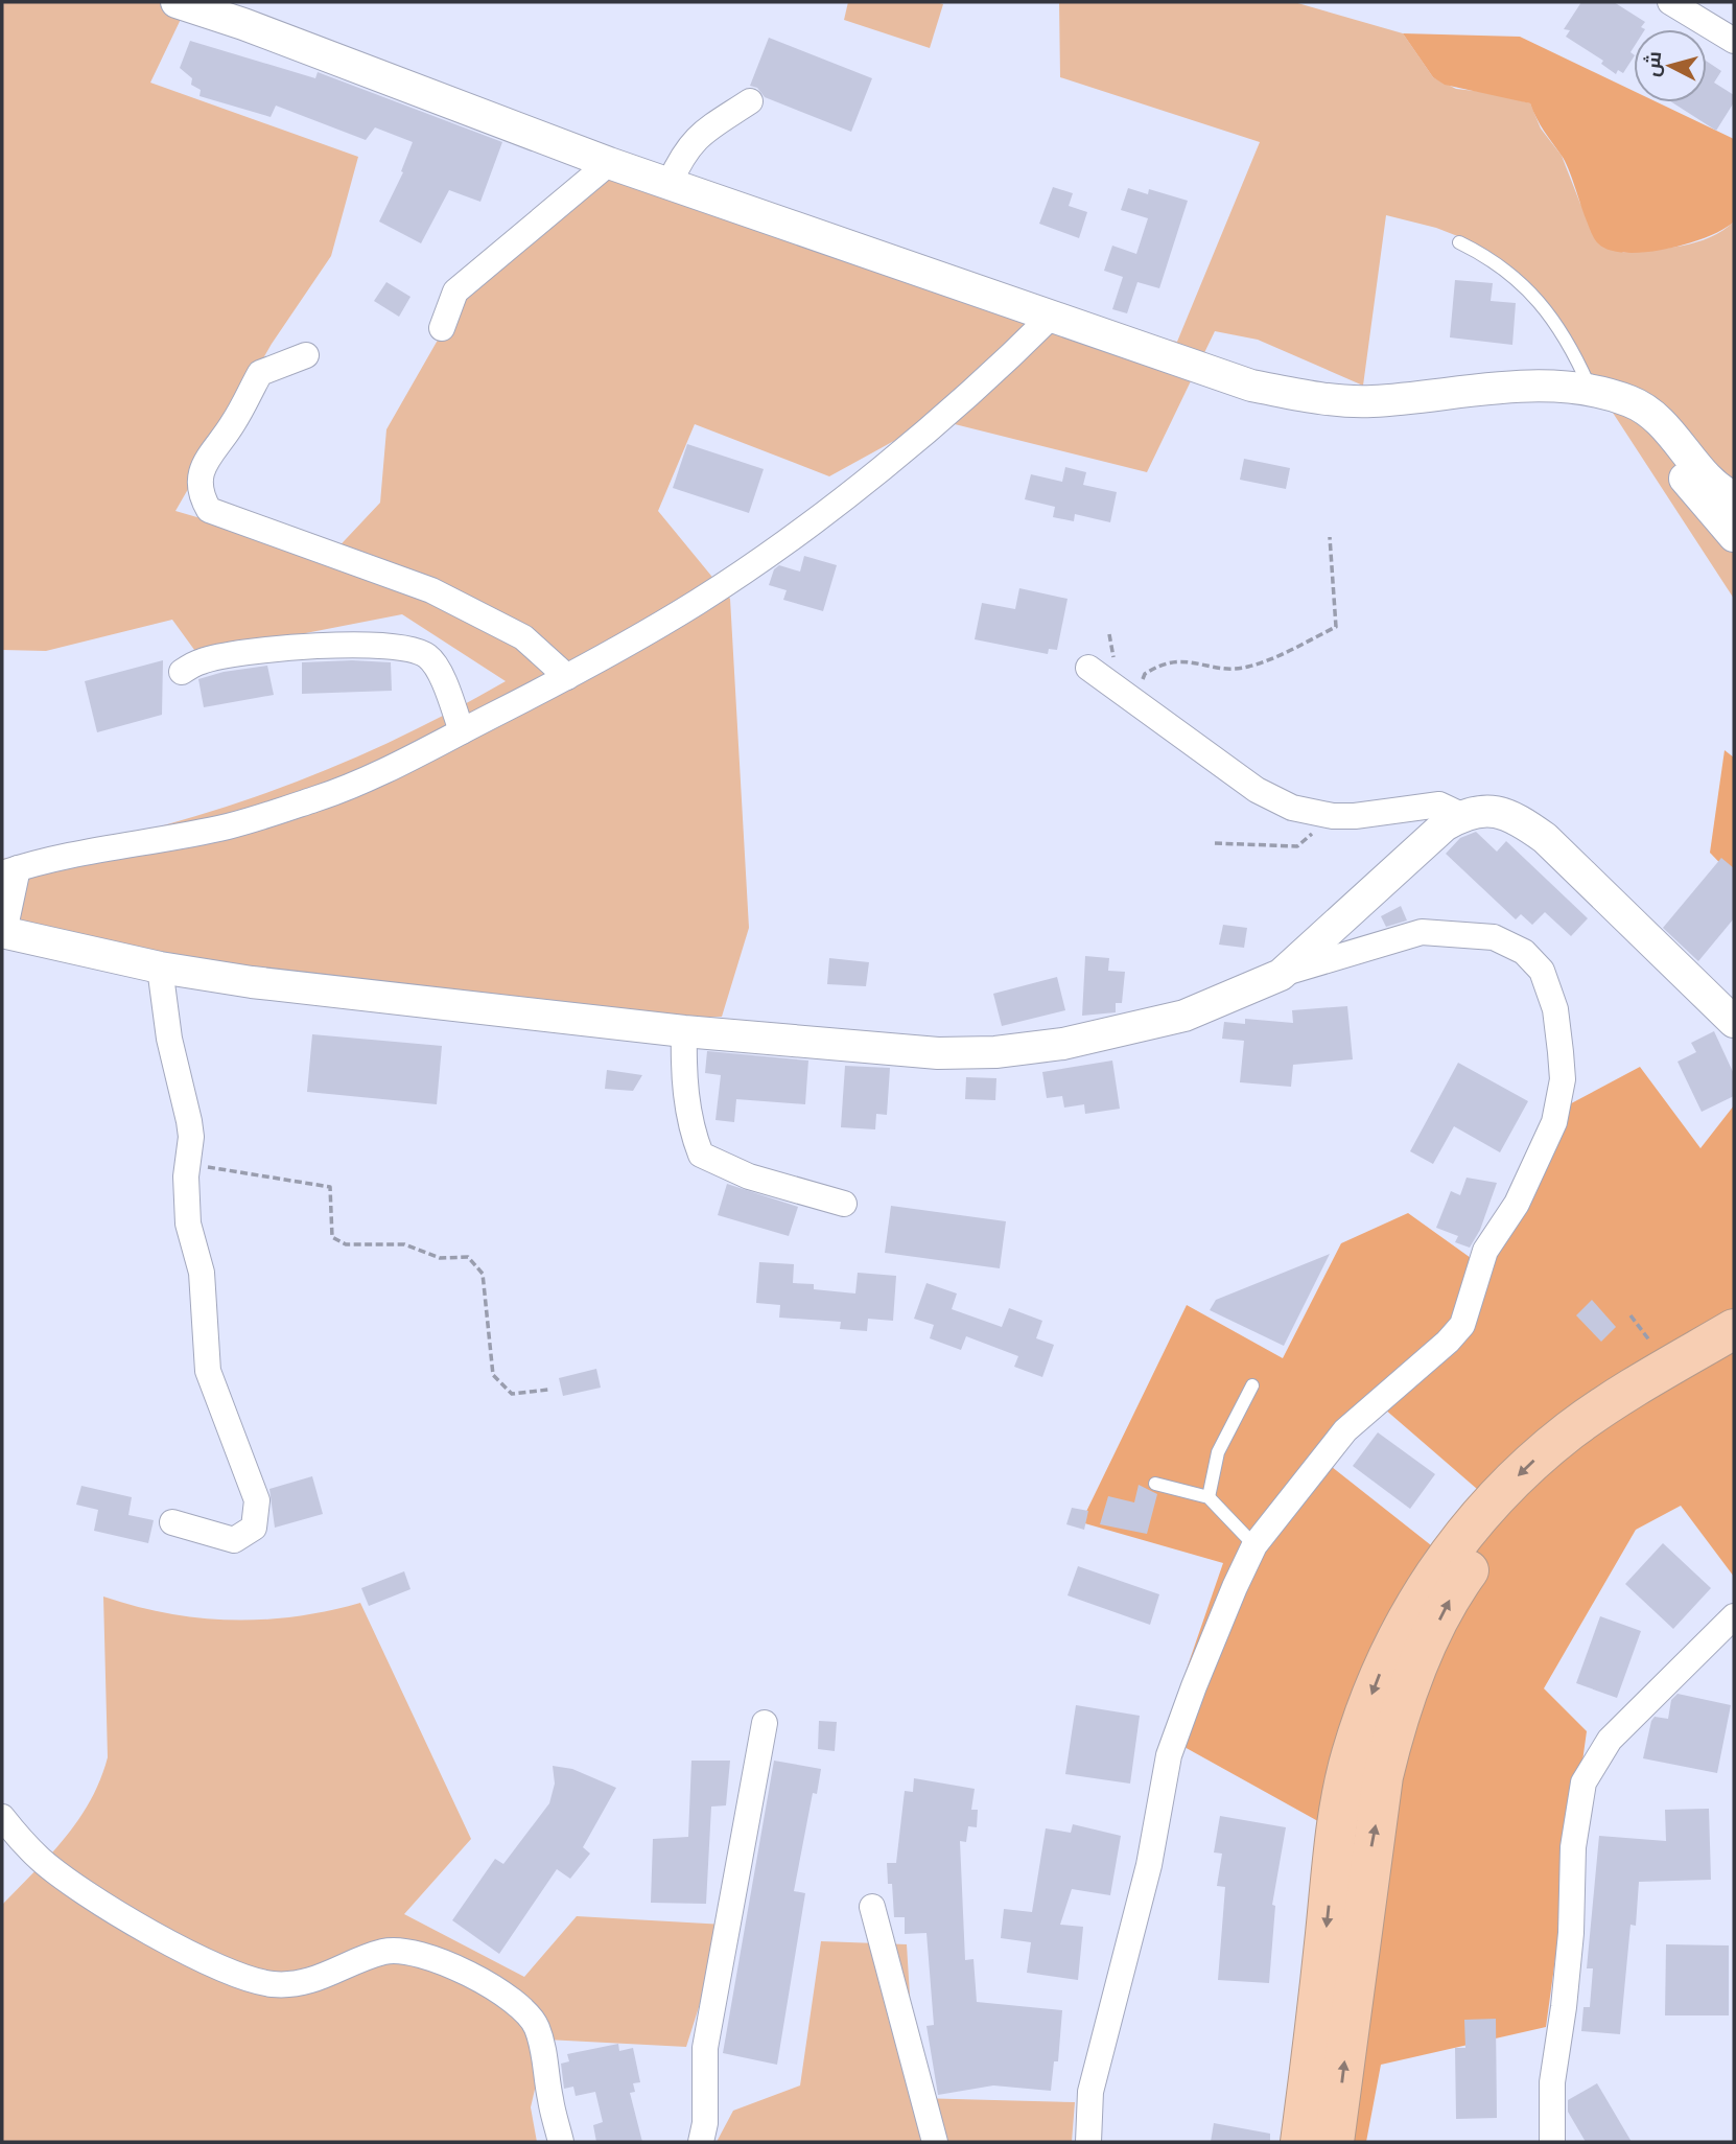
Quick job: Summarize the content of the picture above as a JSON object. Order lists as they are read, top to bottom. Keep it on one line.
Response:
{"north":"left"}
